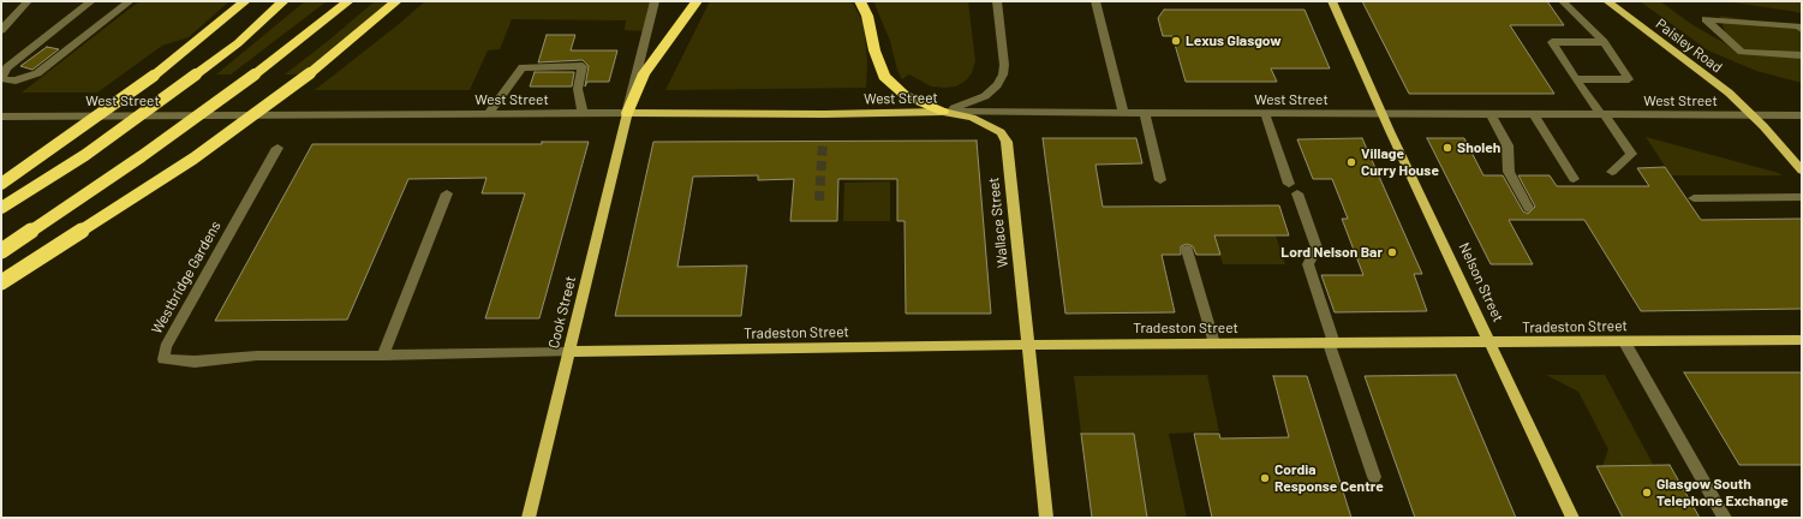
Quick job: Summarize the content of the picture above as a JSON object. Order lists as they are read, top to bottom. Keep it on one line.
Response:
{"streets":{"main road":["Paisley Road","West Street","Wallace Street","Nelson Street","Cook Street","Tradeston Street"],"street":["Westbridge Gardens"]},"crossings":[["Paisley Road","West Street"],["West Street","Wallace Street"],["West Street","Nelson Street"],["West Street","Cook Street"],["Wallace Street","Tradeston Street"],["Westbridge Gardens","Cook Street"],["Westbridge Gardens","Tradeston Street"],["Nelson Street","Tradeston Street"],["Cook Street","Tradeston Street"]],"places":["Lexus Glasgow","Sholeh","Village Curry House","Lord Nelson Bar","Cordia Response Centre","Glasgow South Telephone Exchange"]}
